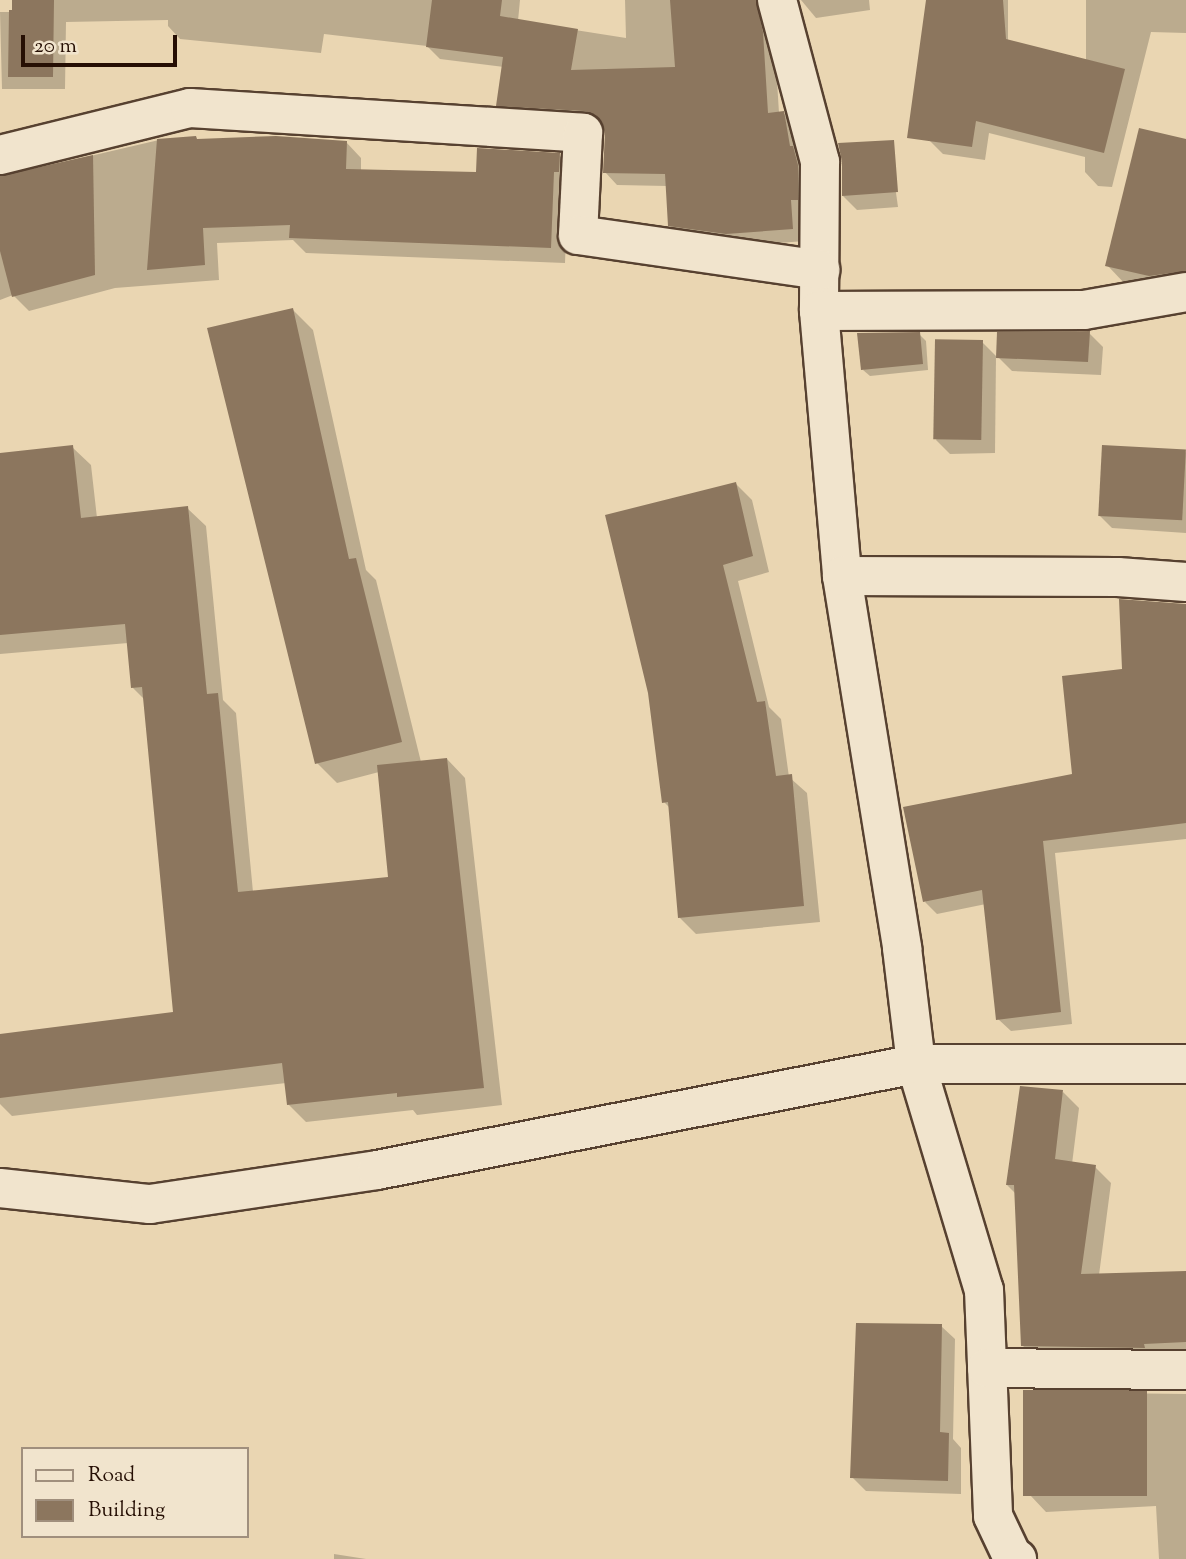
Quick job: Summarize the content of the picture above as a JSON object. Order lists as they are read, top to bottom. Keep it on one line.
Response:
{"legend":["Road","Building"],"scale_bar":"20 m"}
